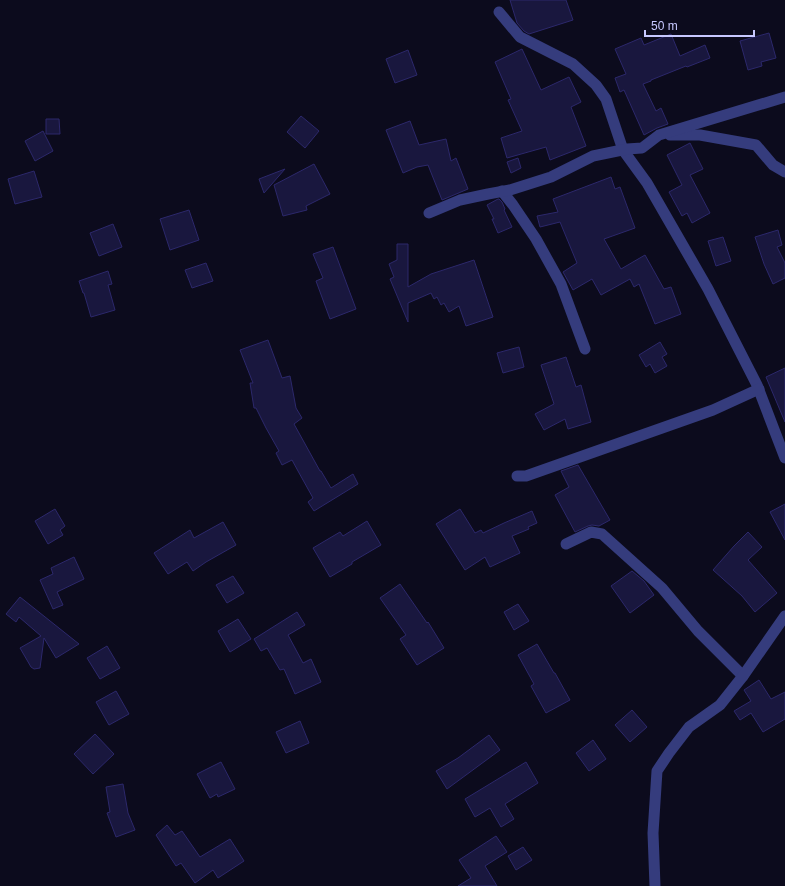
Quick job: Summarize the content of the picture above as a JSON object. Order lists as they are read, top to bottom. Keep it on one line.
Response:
{"scale_bar":"50 m"}
